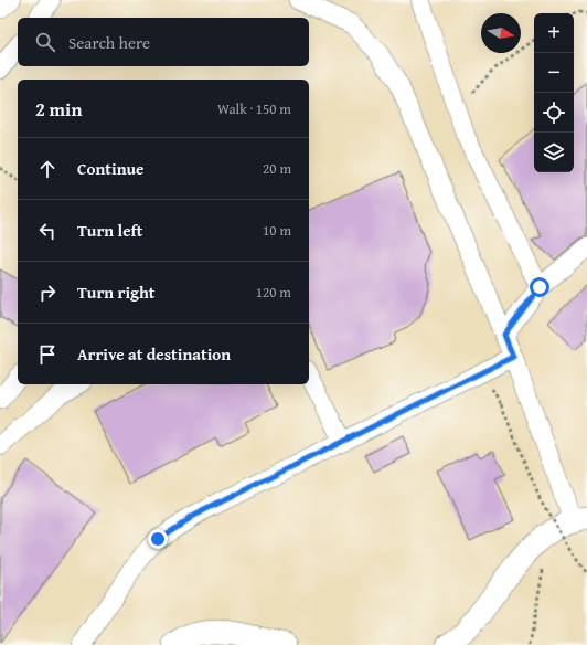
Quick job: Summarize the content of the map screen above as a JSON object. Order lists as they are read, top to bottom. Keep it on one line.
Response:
{"north":"right","page":{"map_buttons":["+","−"],"search":"Search here","heading":["2 min","Walk · 150 m"],"list":[["Continue","20 m"],["Turn left","10 m"],["Turn right","120 m"],"Arrive at destination"]}}
